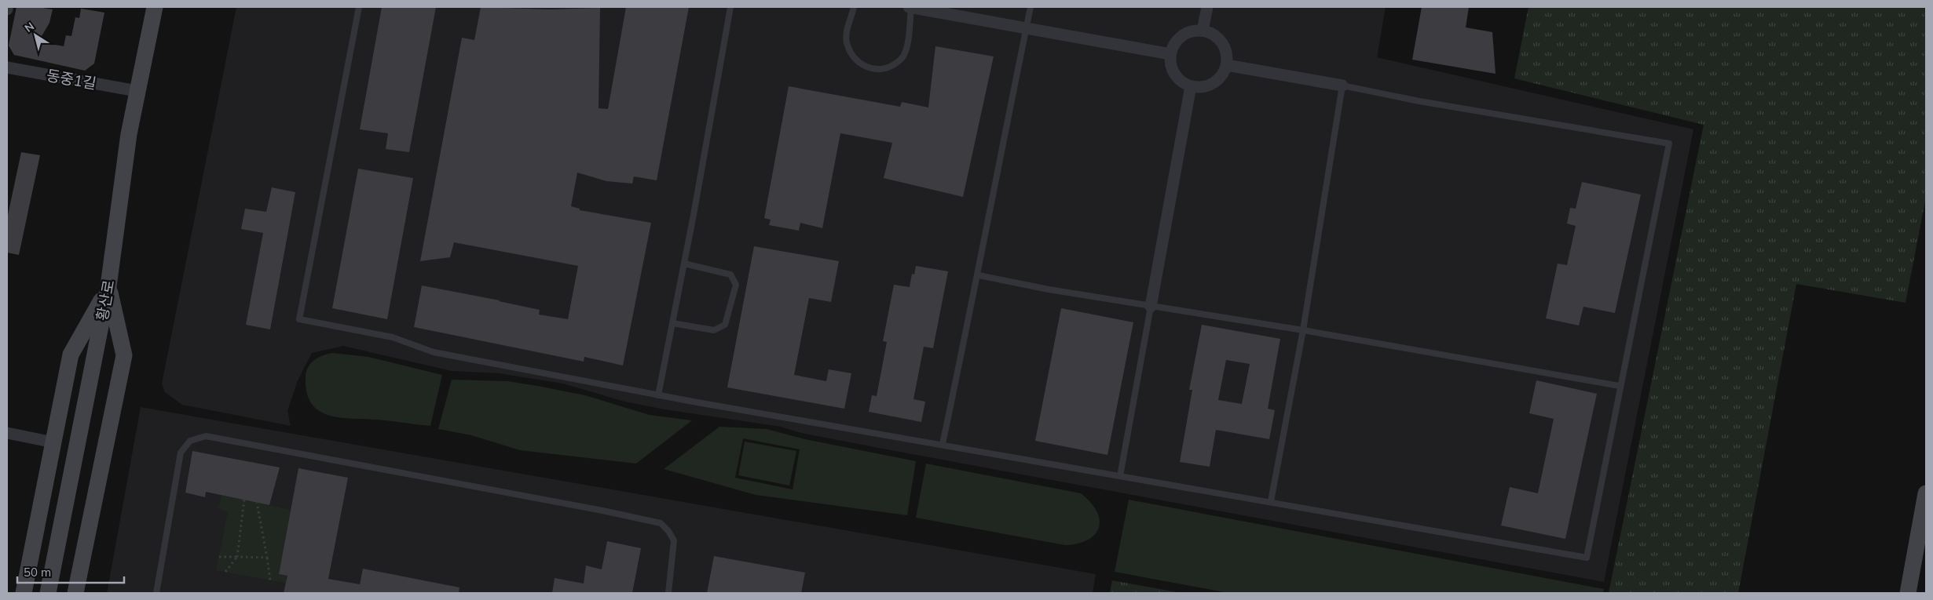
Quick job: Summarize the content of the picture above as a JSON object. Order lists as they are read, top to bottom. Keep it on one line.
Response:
{"streets":{"main road":["황산로"],"street":["동중1길"]},"crossings":[["동중1길","황산로"]],"scale_bar":"50 m","north":"top left"}
